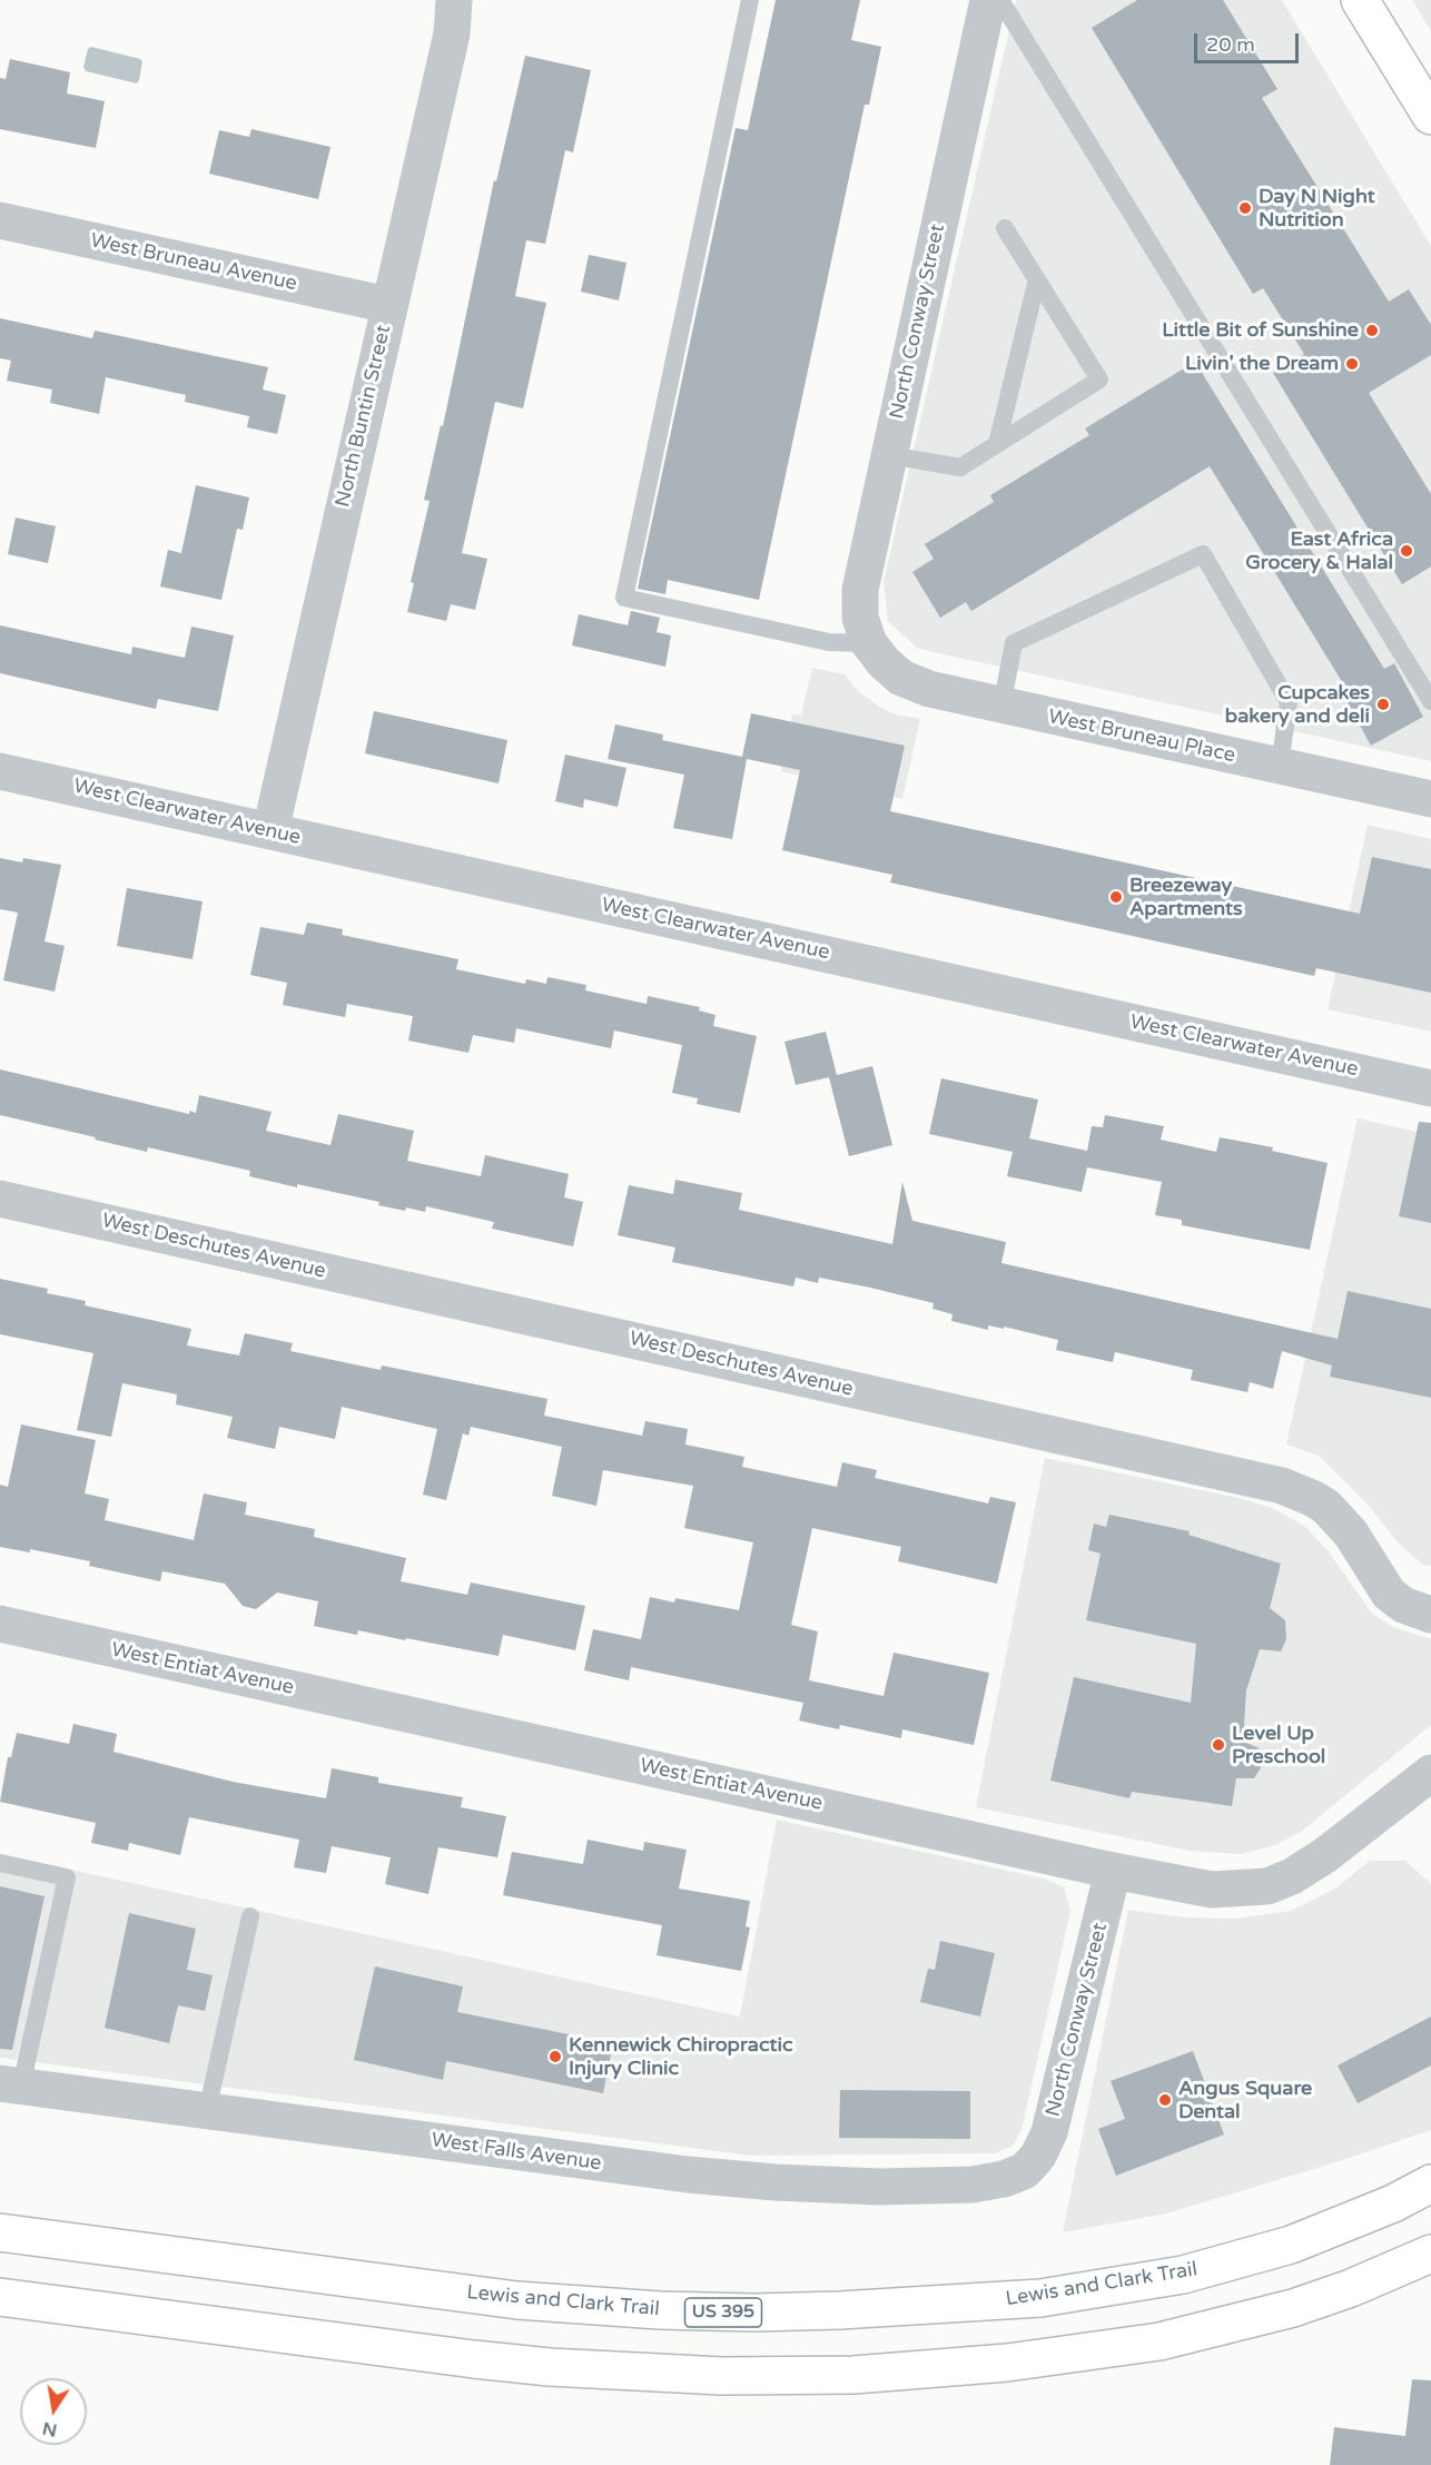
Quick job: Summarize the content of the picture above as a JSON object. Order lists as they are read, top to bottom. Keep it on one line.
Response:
{"streets":{"main road":["Lewis and Clark Trail","US 395"],"street":["West Bruneau Avenue","North Conway Street","North Buntin Street","West Bruneau Place","West Clearwater Avenue","West Deschutes Avenue","West Entiat Avenue","West Falls Avenue"]},"crossings":[["West Bruneau Avenue","North Buntin Street"],["North Conway Street","West Bruneau Place"],["North Conway Street","West Entiat Avenue"],["North Conway Street","West Falls Avenue"],["North Buntin Street","West Clearwater Avenue"]],"places":["Day N Night Nutrition","Little Bit of Sunshine","Livin' the Dream","East Africa Grocery & Halal","Cupcakes bakery and deli","Breezeway Apartments","Level Up Preschool","Kennewick Chiropractic Injury Clinic","Angus Square Dental"],"scale_bar":"20 m","north":"bottom"}
